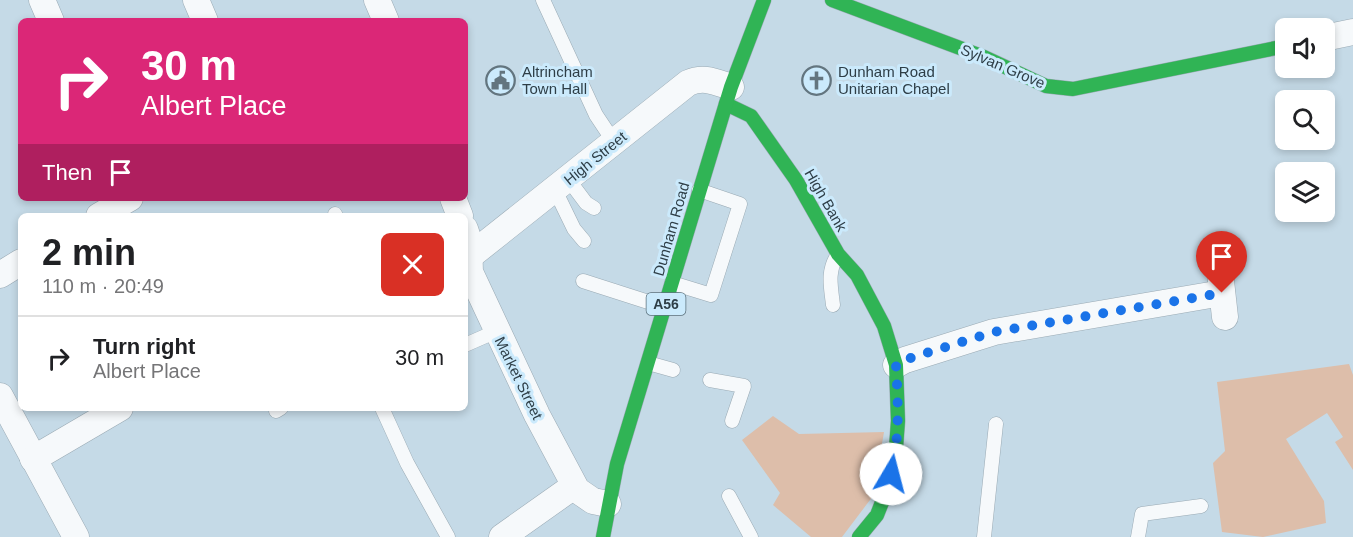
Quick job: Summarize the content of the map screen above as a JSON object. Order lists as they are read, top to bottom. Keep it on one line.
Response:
{"streets":{"main road":["Sylvan Grove","High Bank","Dunham Road","A56"],"street":["High Street","Market Street"]},"crossings":[["High Street","High Bank"],["High Street","Dunham Road"],["High Bank","Dunham Road"],["Dunham Road","A56"],["Dunham Road","Market Street"],["A56","Market Street"]],"places":{"public building":["Altrincham Town Hall"],"church":["Dunham Road Unitarian Chapel"]},"page":{"turn":["30 m","Albert Place"],"then":"Then","heading":["2 min","110 m · 20:49"],"list":[{"name":"Turn right","note":"Albert Place","value":"30 m"}]}}
